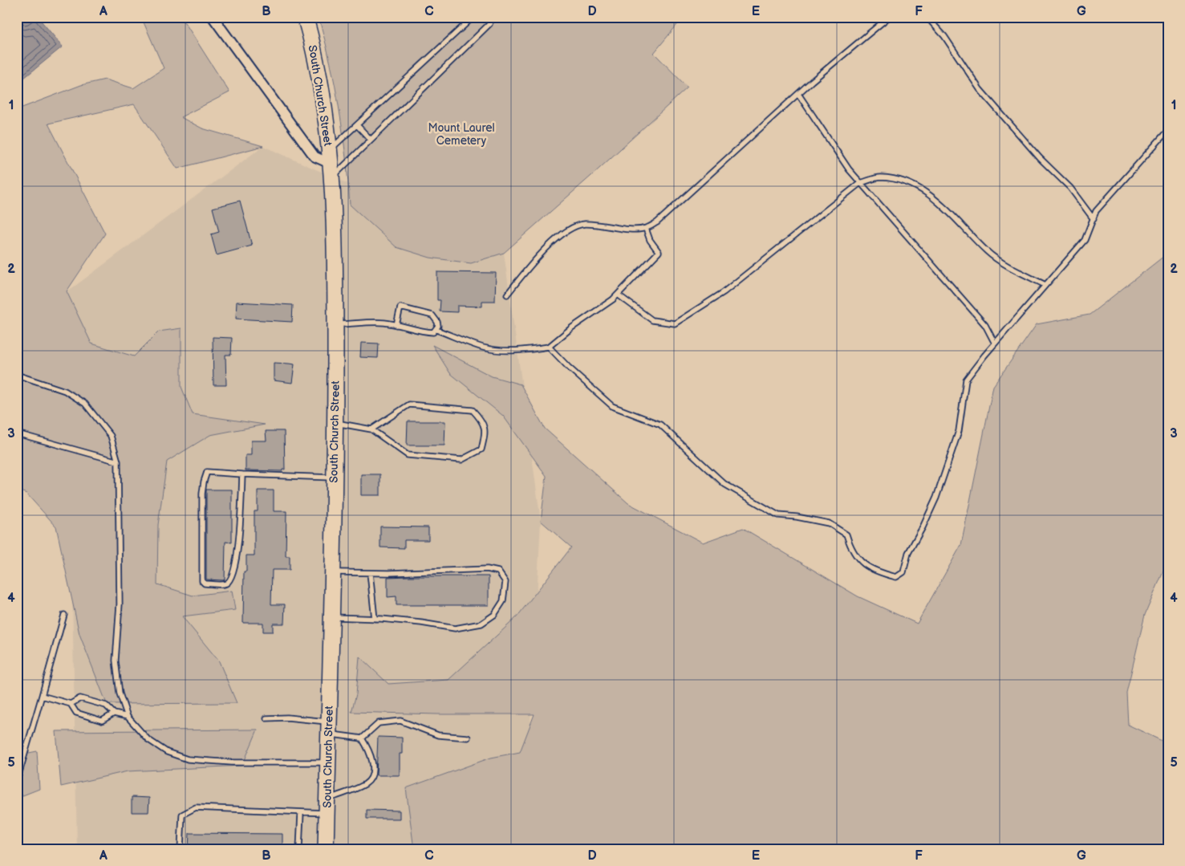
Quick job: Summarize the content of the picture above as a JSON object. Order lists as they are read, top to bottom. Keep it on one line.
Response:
{"streets":{"highway":["South Church Street"]},"parks":["Mount Laurel Cemetery"],"grid":{"columns":["A","B","C","D","E","F","G"],"rows":["1","2","3","4","5"]}}
